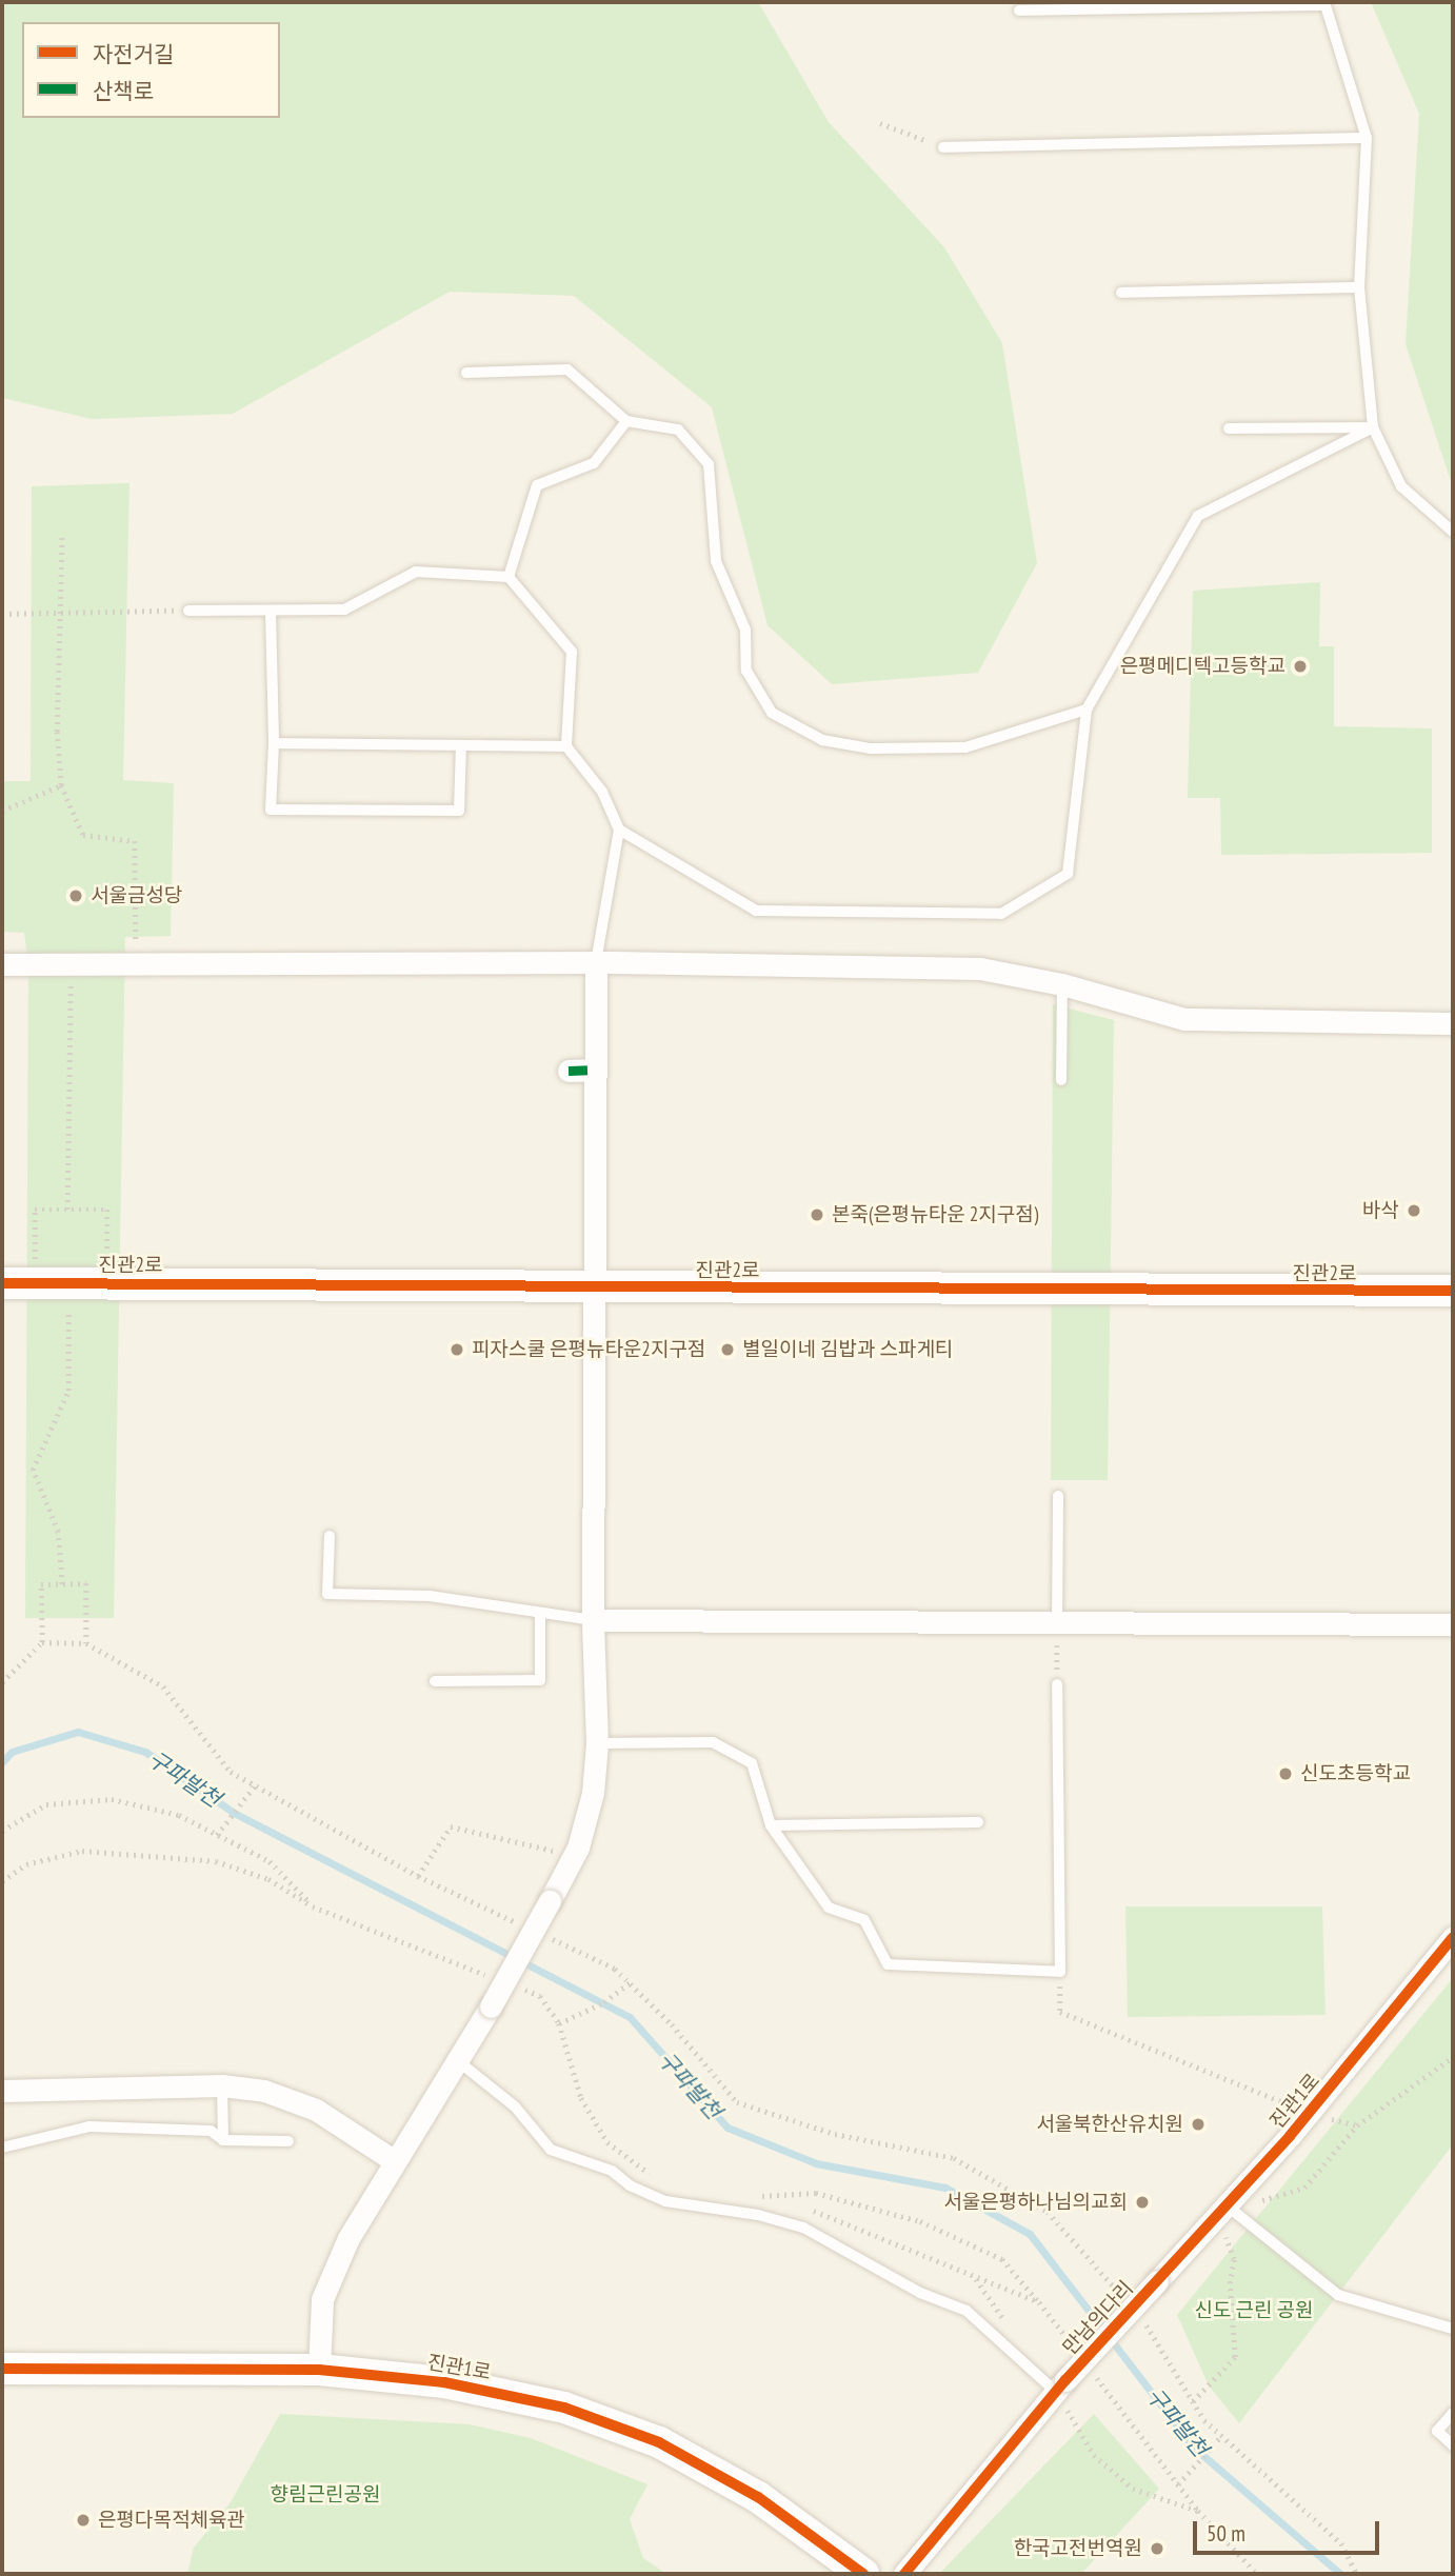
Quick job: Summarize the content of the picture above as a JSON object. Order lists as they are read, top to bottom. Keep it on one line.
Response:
{"streets":{"street":["진관2로","진관1로","만남의다리"]},"crossings":[["진관1로","만남의다리"]],"water":["구파발천"],"parks":["신도 근린 공원","향림근린공원"],"places":["은평메디텍고등학교","서울금성당","바삭","본죽(은평뉴타운 2지구점)","피자스쿨 은평뉴타운2지구점","별일이네 김밥과 스파게티","신도초등학교","서울북한산유치원","서울은평하나님의교회","은평다목적체육관","한국고전번역원"],"legend":["자전거길","산책로"],"scale_bar":"50 m"}
